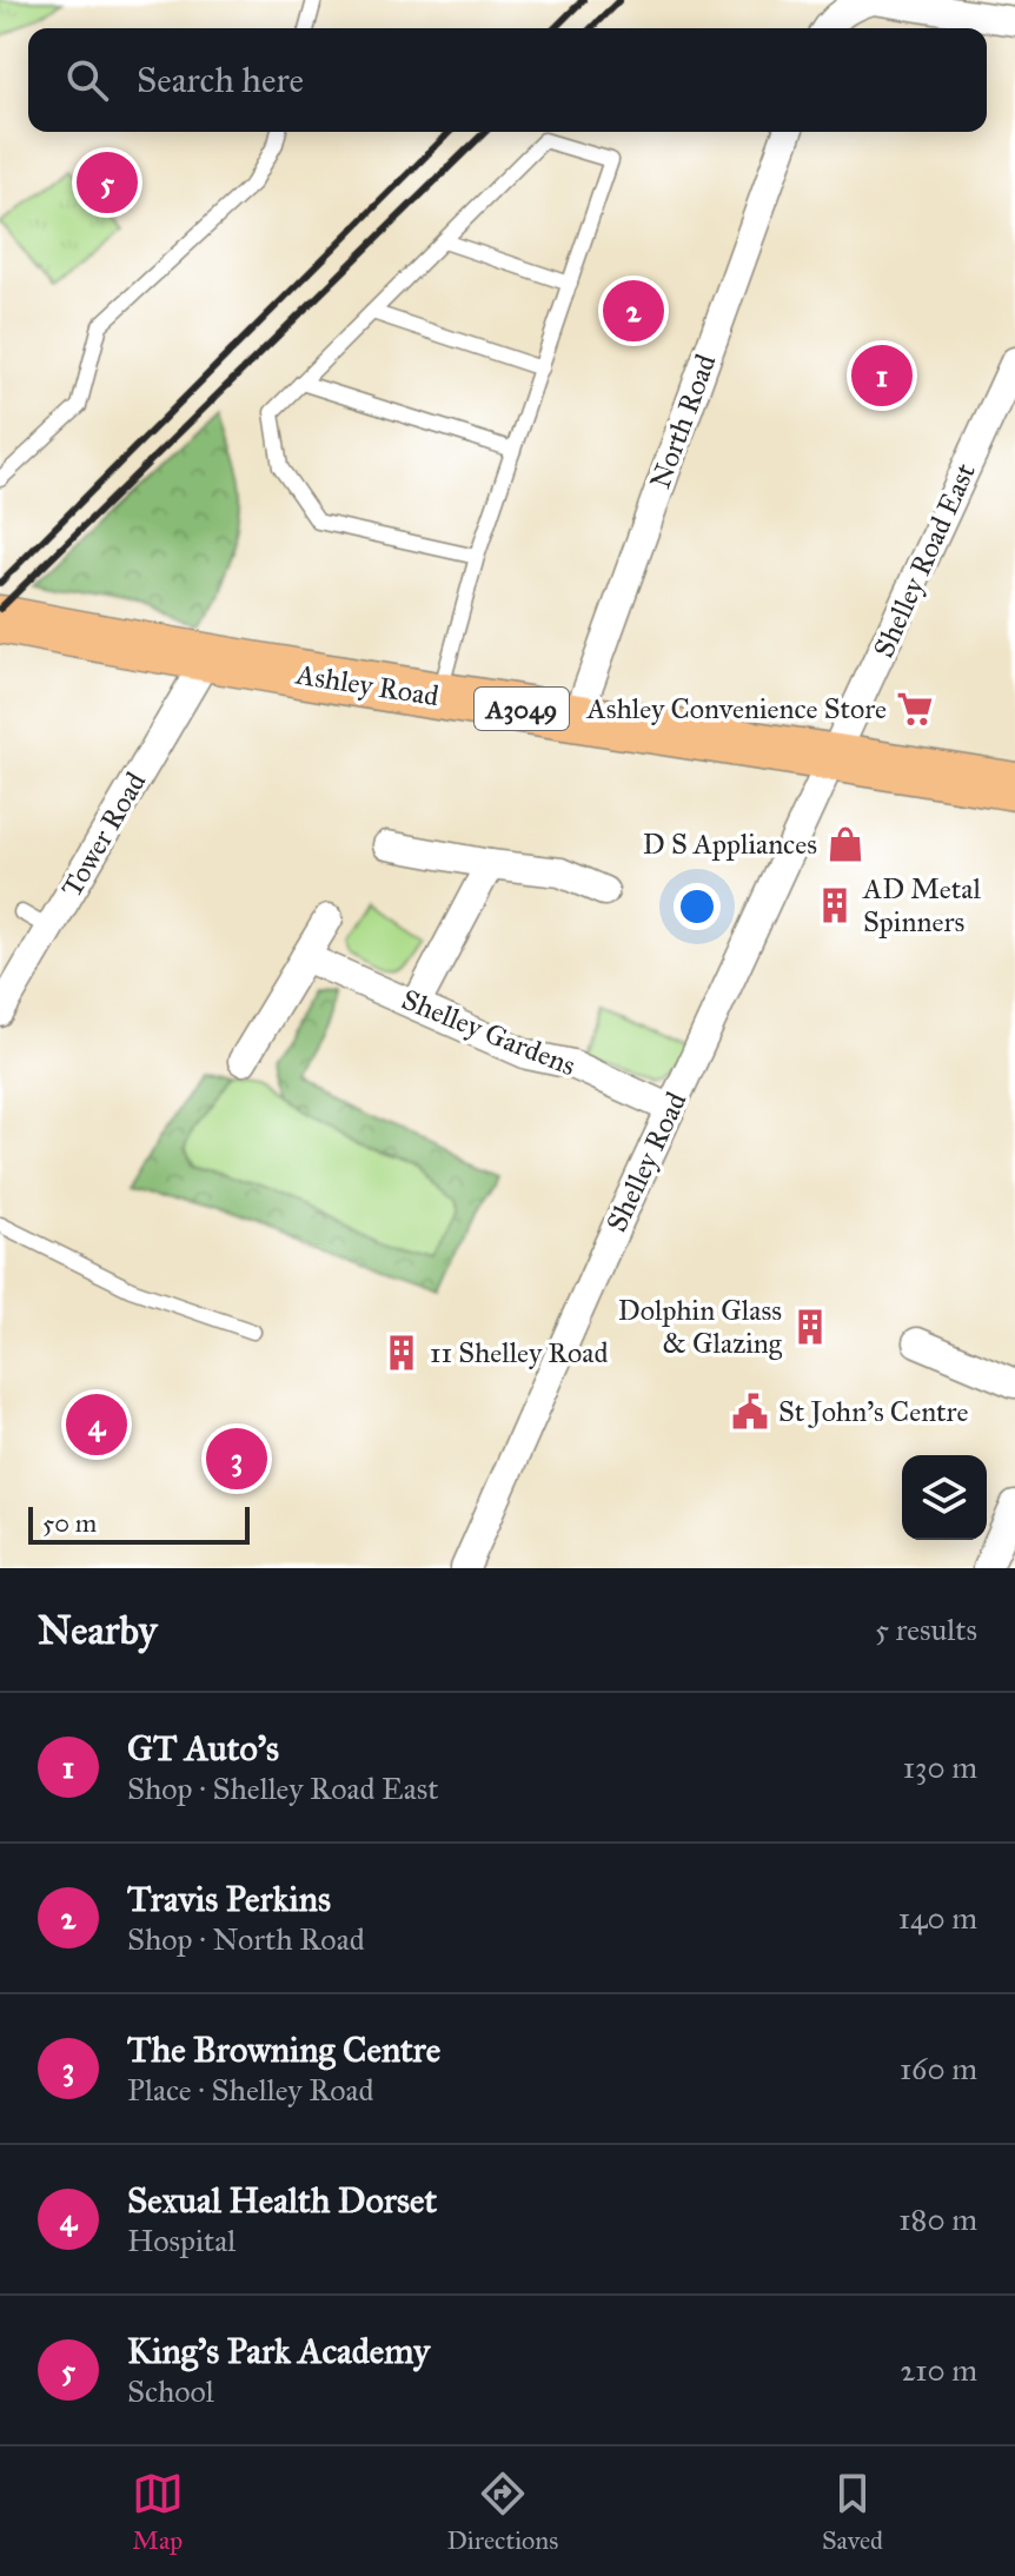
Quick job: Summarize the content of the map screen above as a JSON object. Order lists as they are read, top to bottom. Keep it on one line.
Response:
{"streets":{"main road":["Ashley Road","A3049"],"street":["North Road","Shelley Road East","Tower Road","Shelley Gardens","Shelley Road"]},"crossings":[["North Road","Ashley Road"],["Shelley Road East","Ashley Road"],["Shelley Road East","Shelley Road"],["Ashley Road","Tower Road"],["Ashley Road","Shelley Road"],["Shelley Gardens","Shelley Road"]],"places":{"supermarket":["Ashley Convenience Store"],"shop":["D S Appliances"],"building":["AD Metal Spinners","Dolphin Glass & Glazing","11 Shelley Road"],"public building":["St John's Centre"]},"scale_bar":"50 m","page":{"search":"Search here","pins":["5","2","1","4","3"],"scale":"50 m","heading":["Nearby","5 results"],"list":[{"mark":"1","name":"GT Auto's","note":"Shop · Shelley Road East","value":"130 m"},{"mark":"2","name":"Travis Perkins","note":"Shop · North Road","value":"140 m"},{"mark":"3","name":"The Browning Centre","note":"Place · Shelley Road","value":"160 m"},{"mark":"4","name":"Sexual Health Dorset","note":"Hospital","value":"180 m"},{"mark":"5","name":"King's Park Academy","note":"School","value":"210 m"}],"nav":["Map","Directions","Saved"]}}
